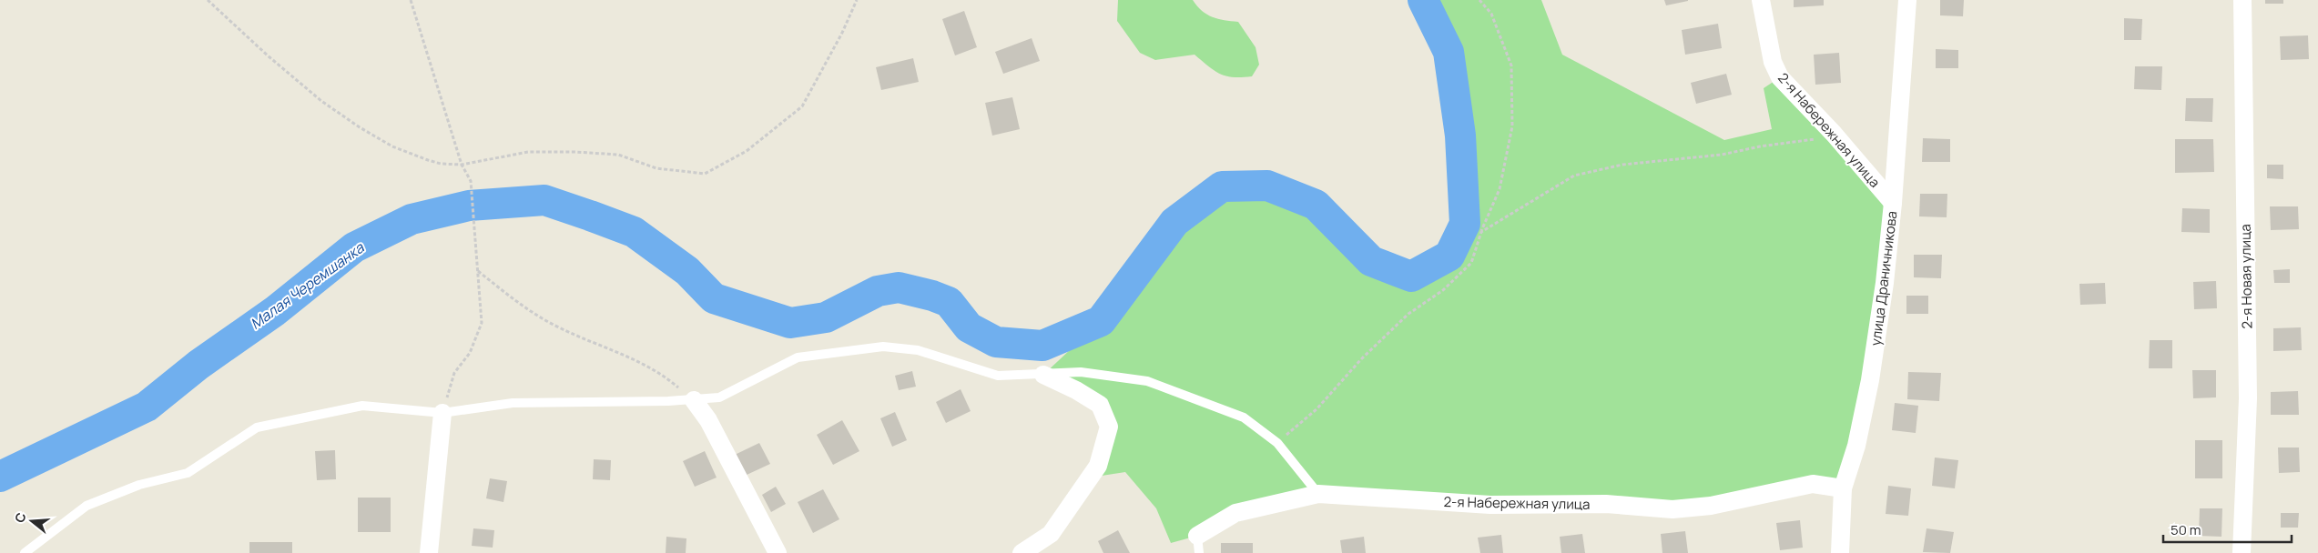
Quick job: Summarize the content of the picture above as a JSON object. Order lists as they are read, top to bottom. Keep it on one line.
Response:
{"streets":{"street":["2-я Набережная улица","2-я Новая улица","улица Драничникова"]},"crossings":[["2-я Набережная улица","улица Драничникова"]],"water":["Малая Черемшанка"],"scale_bar":"50 m","north":"left"}
